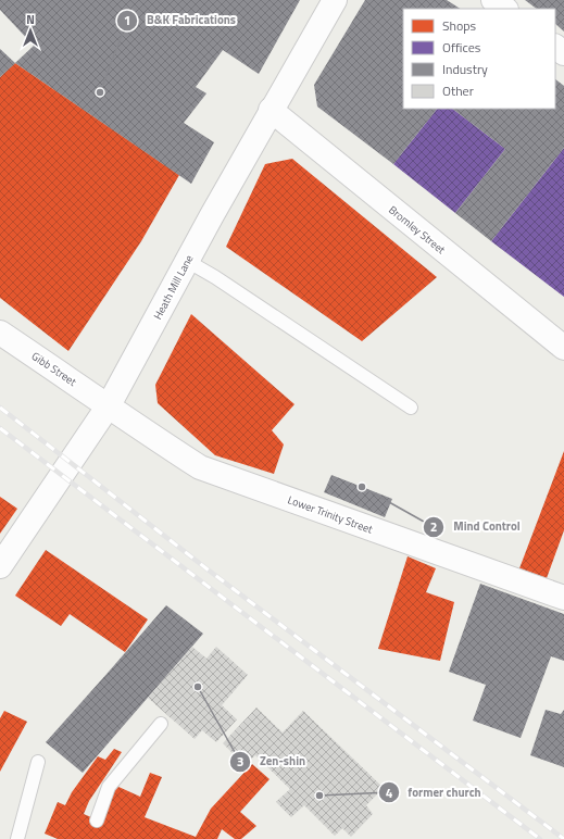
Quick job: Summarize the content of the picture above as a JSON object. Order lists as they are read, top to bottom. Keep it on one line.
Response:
{"streets":{"street":["Bromley Street","Heath Mill Lane","Gibb Street","Lower Trinity Street"]},"crossings":[["Bromley Street","Heath Mill Lane"],["Heath Mill Lane","Gibb Street"],["Heath Mill Lane","Lower Trinity Street"],["Gibb Street","Lower Trinity Street"]],"places":["B&K Fabrications","Mind Control","Zen-shin","former church"],"legend":["Shops","Offices","Industry","Other"],"north":"top"}
